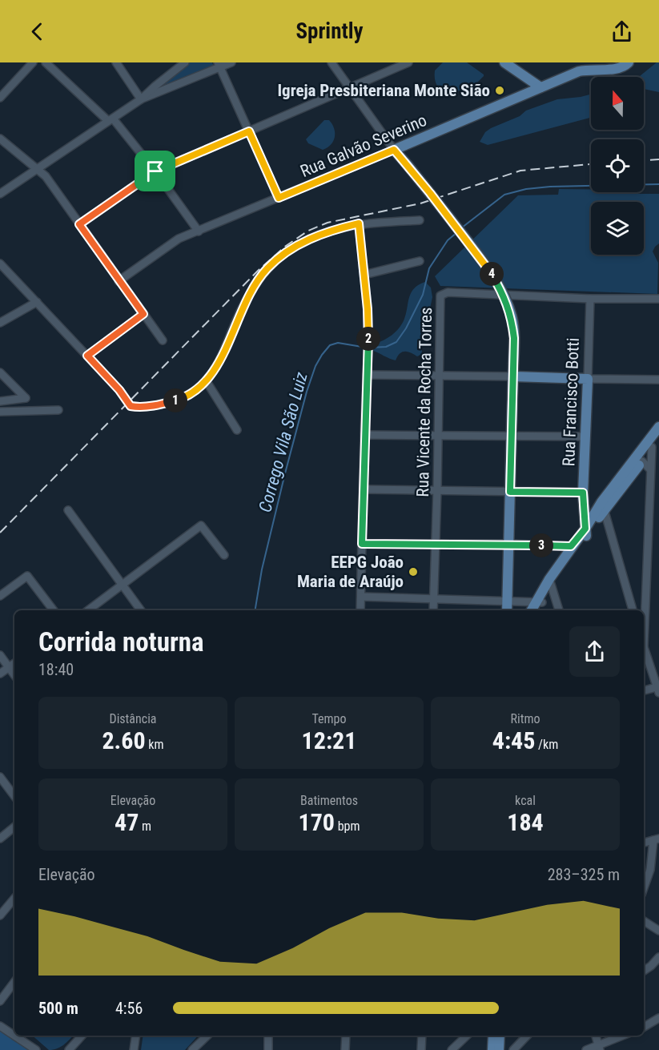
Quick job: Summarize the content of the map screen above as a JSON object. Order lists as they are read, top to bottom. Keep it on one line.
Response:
{"streets":{"main road":["Rua Galvão Severino","Rua Francisco Botti"],"street":["Rua Vicente da Rocha Torres"]},"crossings":[["Rua Vicente da Rocha Torres","Rua Francisco Botti"]],"water":["Corrego Vila São Luiz"],"places":["Igreja Presbiteriana Monte Sião","EEPG João Maria de Araújo"],"north":"top","page":{"header":"Sprintly","pins":["4","2","1","3"],"heading":["Corrida noturna","18:40"],"stats":[["Distância","2.60 km"],["Tempo","12:21"],["Ritmo","4:45 /km"],["Elevação","47 m"],["Batimentos","170 bpm"],["kcal","184"]],"chart":["Elevação","283–325 m"],"list":[{"name":"500 m","note":"4:56"}]}}
